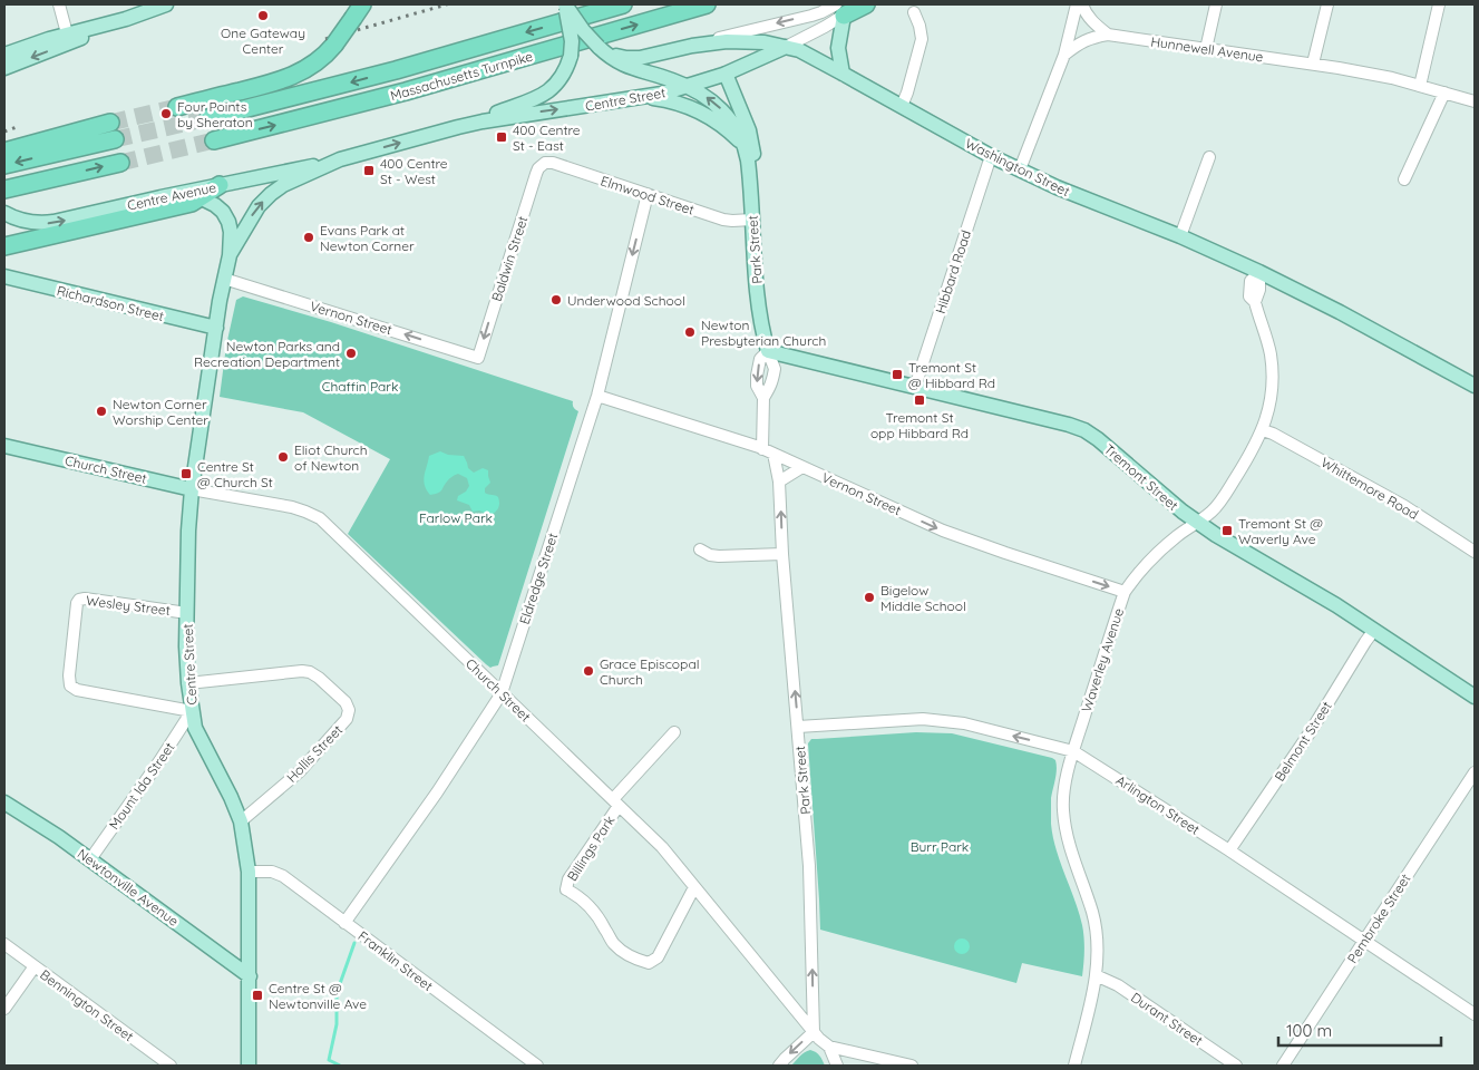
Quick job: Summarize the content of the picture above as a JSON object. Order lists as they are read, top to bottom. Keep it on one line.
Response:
{"streets":{"highway":["Massachusetts Turnpike"],"main road":["Centre Street","Washington Street","Centre Avenue","Park Street","Richardson Street","Church Street","Tremont Street","Newtonville Avenue"],"street":["Hunnewell Avenue","Elmwood Street","Baldwin Street","Hibbard Road","Vernon Street","Whittemore Road","Eldredge Street","Wesley Street","Waverley Avenue","Belmont Street","Hollis Street","Mount Ida Street","Arlington Street","Billings Park","Pembroke Street","Franklin Street","Bennington Street","Durant Street"]},"crossings":[["Centre Street","Washington Street"],["Centre Street","Centre Avenue"],["Centre Street","Park Street"],["Centre Street","Richardson Street"],["Centre Street","Vernon Street"],["Centre Street","Church Street"],["Centre Street","Wesley Street"],["Centre Street","Hollis Street"],["Centre Street","Mount Ida Street"],["Centre Street","Newtonville Avenue"],["Centre Street","Franklin Street"],["Washington Street","Park Street"],["Washington Street","Hibbard Road"],["Washington Street","Waverley Avenue"],["Elmwood Street","Park Street"],["Elmwood Street","Baldwin Street"],["Elmwood Street","Eldredge Street"],["Park Street","Vernon Street"],["Park Street","Church Street"],["Park Street","Tremont Street"],["Park Street","Arlington Street"],["Baldwin Street","Vernon Street"],["Hibbard Road","Tremont Street"],["Vernon Street","Eldredge Street"],["Vernon Street","Waverley Avenue"],["Church Street","Eldredge Street"],["Church Street","Billings Park"],["Tremont Street","Waverley Avenue"],["Tremont Street","Belmont Street"],["Whittemore Road","Waverley Avenue"],["Eldredge Street","Franklin Street"],["Wesley Street","Mount Ida Street"],["Waverley Avenue","Arlington Street"],["Waverley Avenue","Durant Street"],["Belmont Street","Arlington Street"],["Mount Ida Street","Newtonville Avenue"],["Arlington Street","Pembroke Street"]],"one_way":["Centre Avenue","Park Street","Baldwin Street","Arlington Street"],"parks":["Chaffin Park","Farlow Park","Burr Park"],"places":{"other":["One Gateway Center","Four Points by Sheraton","Evans Park at Newton Corner","Underwood School","Newton Presbyterian Church","Newton Parks and Recreation Department","Newton Corner Worship Center","Eliot Church of Newton","Bigelow Middle School","Grace Episcopal Church"],"transit":["400 Centre St - East","400 Centre St - West","Tremont St @ Hibbard Rd","Tremont St opp Hibbard Rd","Centre St @ Church St","Tremont St @ Waverly Ave","Centre St @ Newtonville Ave"]},"scale_bar":"100 m"}
